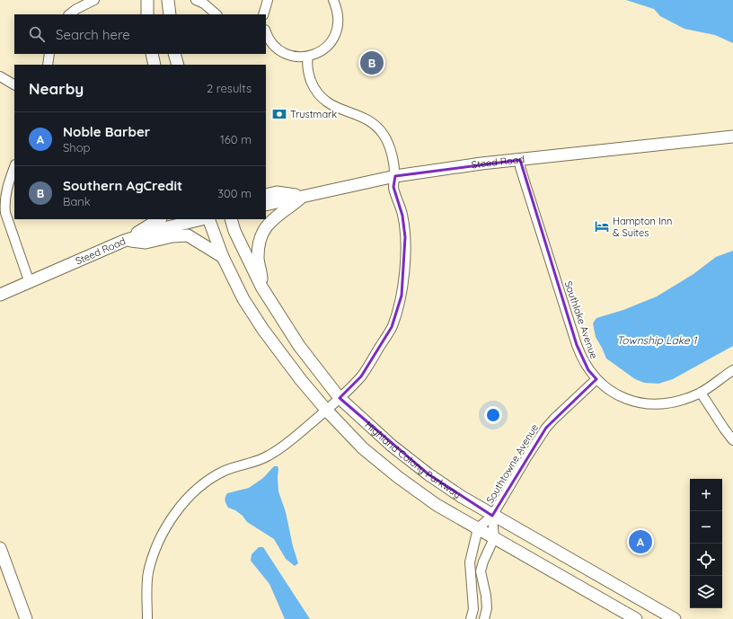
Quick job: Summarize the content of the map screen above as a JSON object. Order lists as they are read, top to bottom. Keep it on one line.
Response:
{"streets":{"street":["Steed Road","Southlake Avenue","Highland Colony Parkway","Southtowne Avenue"]},"crossings":[["Steed Road","Southlake Avenue"],["Southlake Avenue","Southtowne Avenue"],["Highland Colony Parkway","Southtowne Avenue"]],"water":["Township Lake 1"],"places":{"bank":["Trustmark"],"hotel":["Hampton Inn & Suites"]},"page":{"search":"Search here","pins":["B","A"],"heading":["Nearby","2 results"],"list":[{"mark":"A","name":"Noble Barber","note":"Shop","value":"160 m"},{"mark":"B","name":"Southern AgCredit","note":"Bank","value":"300 m"}],"map_buttons":["+","−"]}}
